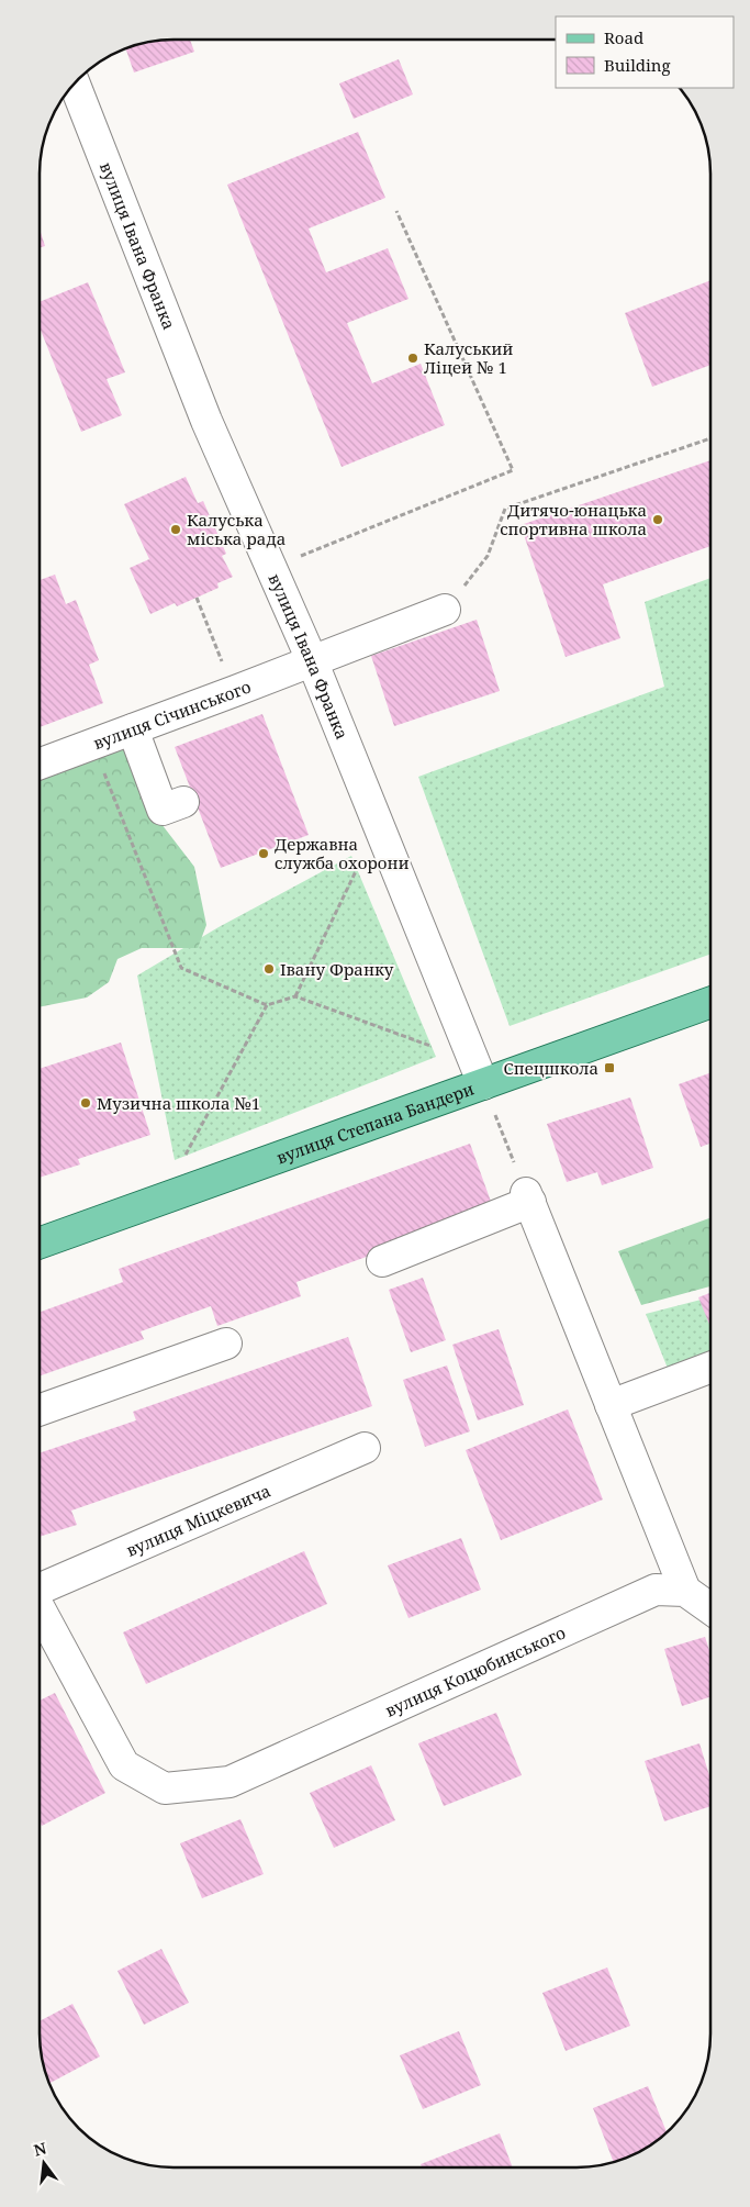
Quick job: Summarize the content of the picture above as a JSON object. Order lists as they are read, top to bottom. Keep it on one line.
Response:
{"streets":{"main road":["вулиця Степана Бандери"],"street":["вулиця Івана Франка","вулиця Січинського","вулиця Міцкевича","вулиця Коцюбинського"]},"crossings":[["вулиця Івана Франка","вулиця Січинського"],["вулиця Івана Франка","вулиця Степана Бандери"]],"places":{"other":["Калуський Ліцей № 1","Дитячо-юнацька спортивна школа","Калуська міська рада","Державна служба охорони","Івану Франку","Музична школа №1"],"transit":["Спецшкола"]},"legend":["Road","Building"],"north":"top"}
